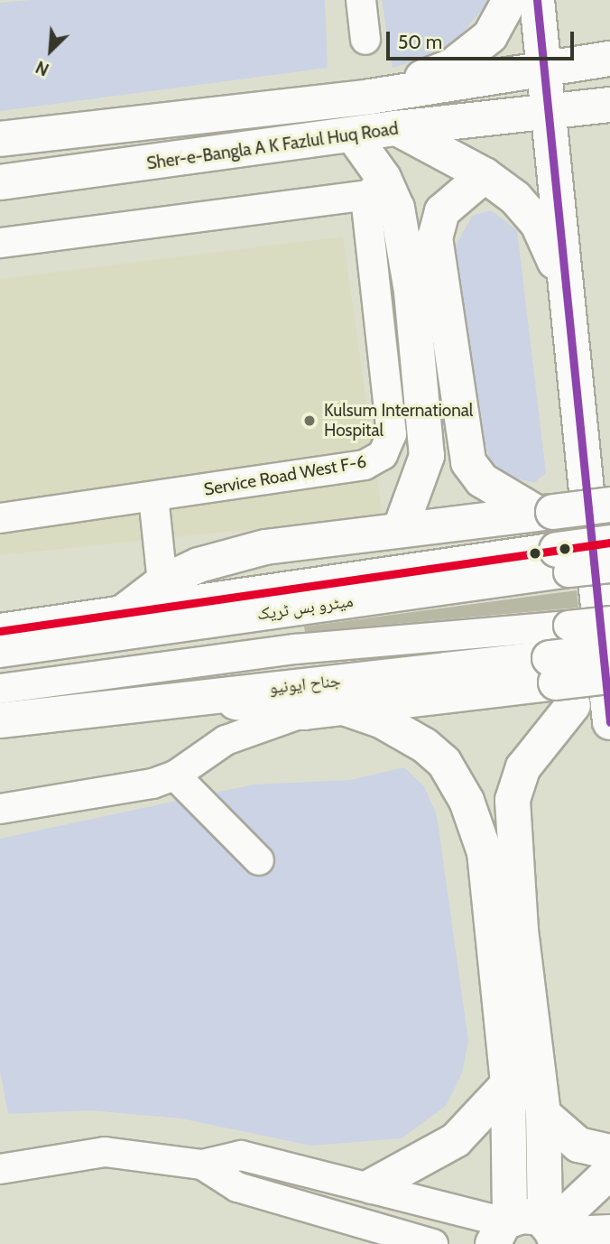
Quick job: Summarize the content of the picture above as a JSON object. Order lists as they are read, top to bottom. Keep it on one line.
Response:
{"streets":{"main road":["Sher-e-Bangla A K Fazlul Huq Road","جناح ایونیو"],"street":["Service Road West F-6","میٹرو بس ٹریک"]},"places":["Kulsum International Hospital"],"scale_bar":"50 m","north":"bottom left"}
